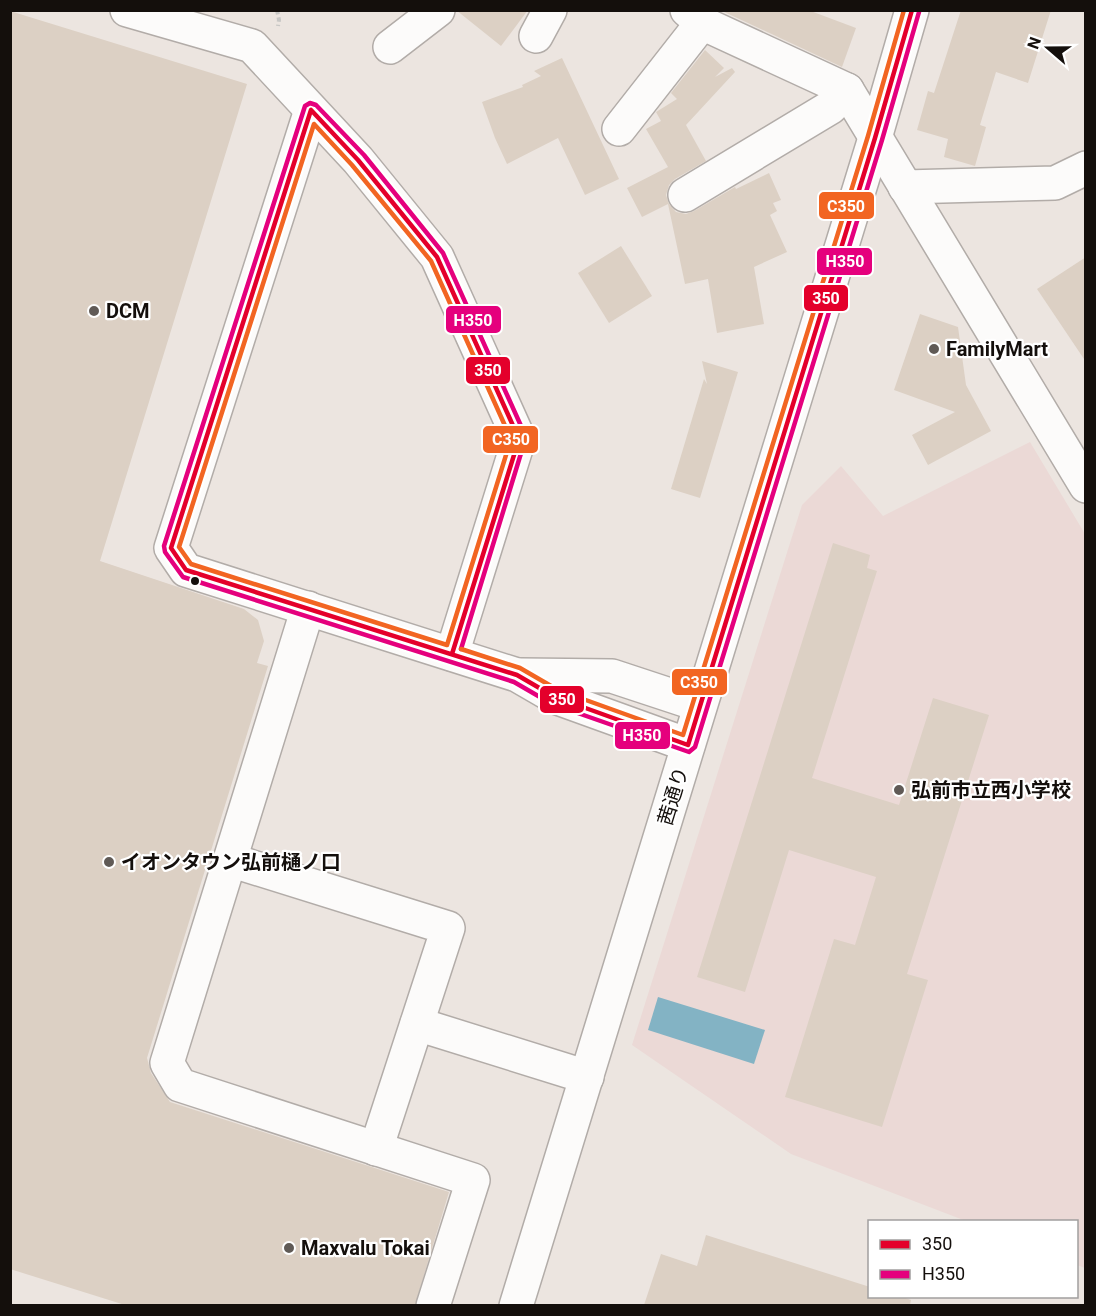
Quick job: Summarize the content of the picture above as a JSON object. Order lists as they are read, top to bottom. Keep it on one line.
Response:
{"streets":{"street":["茜通り"]},"places":["DCM","FamilyMart","弘前市立西小学校","イオンタウン弘前樋ノ口","Maxvalu Tokai"],"lines":["transit line 350","transit line C350","transit line H350"],"legend":["350","H350"],"north":"left"}
